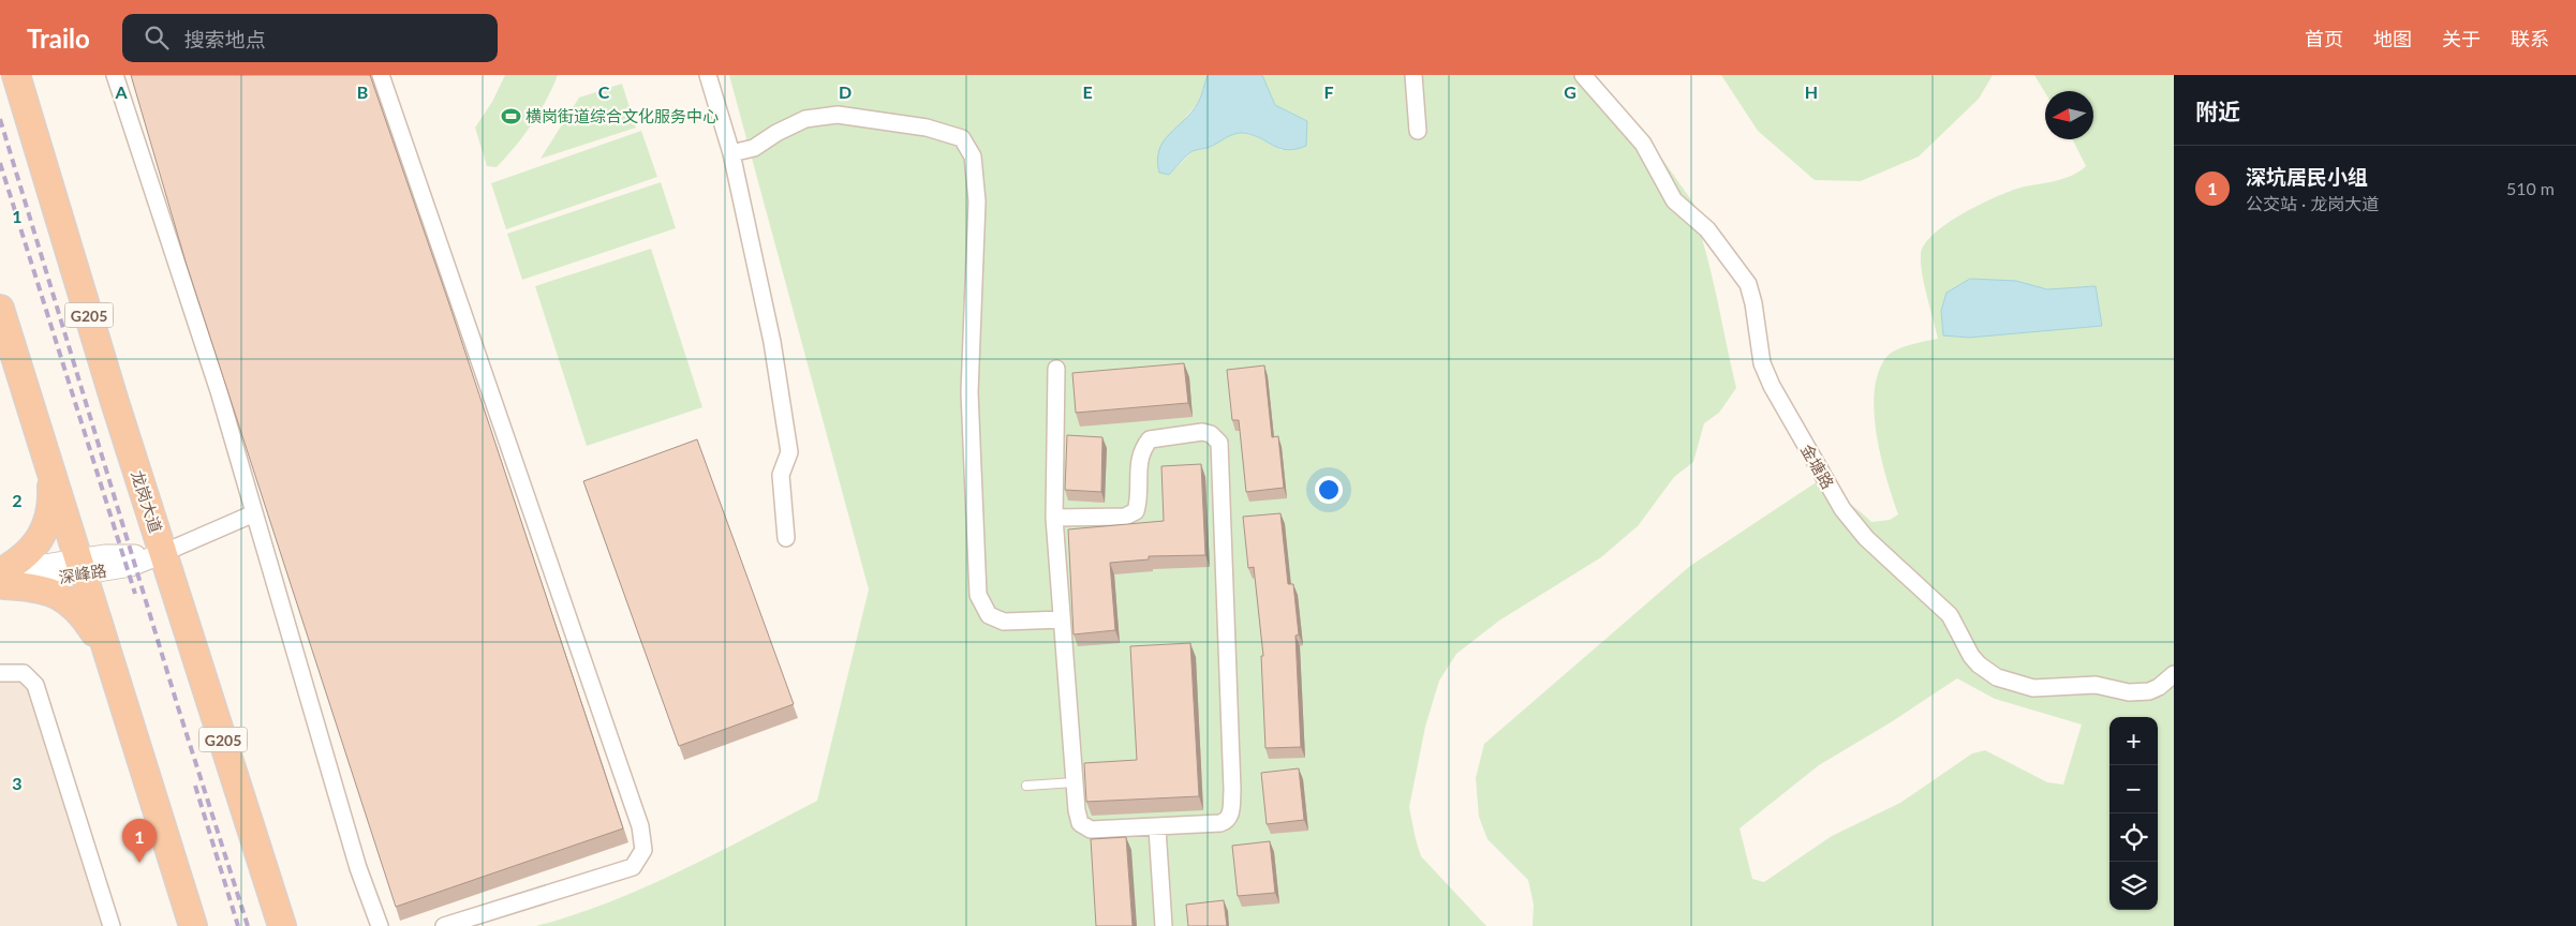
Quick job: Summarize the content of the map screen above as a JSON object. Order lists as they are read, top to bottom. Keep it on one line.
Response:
{"streets":{"highway":["G205","龙岗大道"],"street":["金塘路","深峰路"]},"crossings":[["龙岗大道","深峰路"]],"places":{"sports":["横岗街道综合文化服务中心"]},"north":"left","page":{"header":"Trailo","search":"搜索地点","nav":["首页","地图","关于","联系"],"heading":"附近","list":[{"mark":"1","name":"深坑居民小组","note":"公交站 · 龙岗大道","value":"510 m"}],"map_buttons":["+","−"],"pins":"1"},"grid":{"columns":["A","B","C","D","E","F","G","H"],"rows":["1","2","3"]}}
